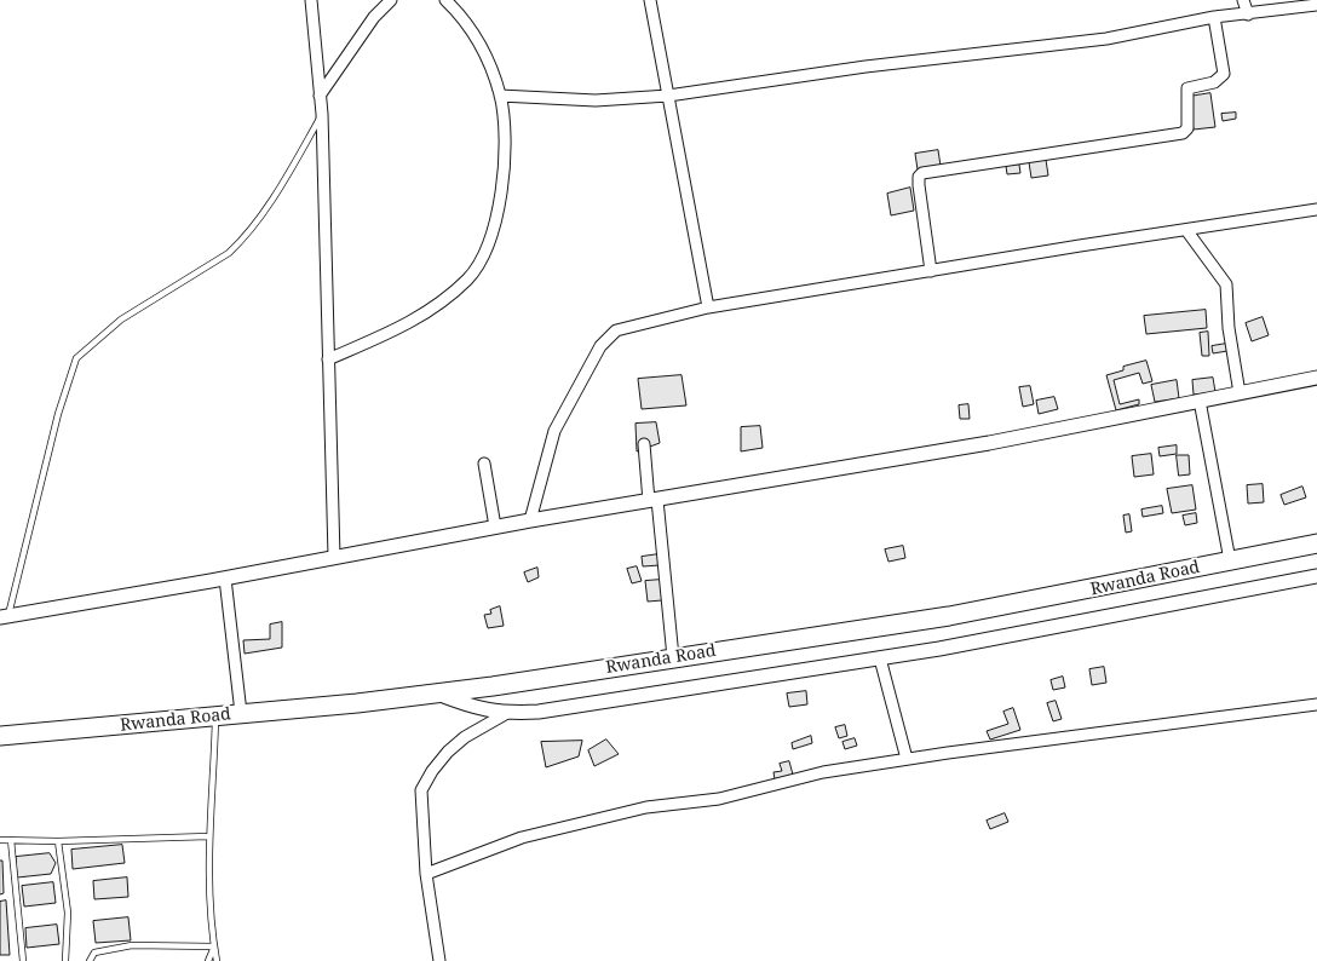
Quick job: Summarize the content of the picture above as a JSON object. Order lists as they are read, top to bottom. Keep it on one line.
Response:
{"streets":{"highway":["Rwanda Road"]}}
